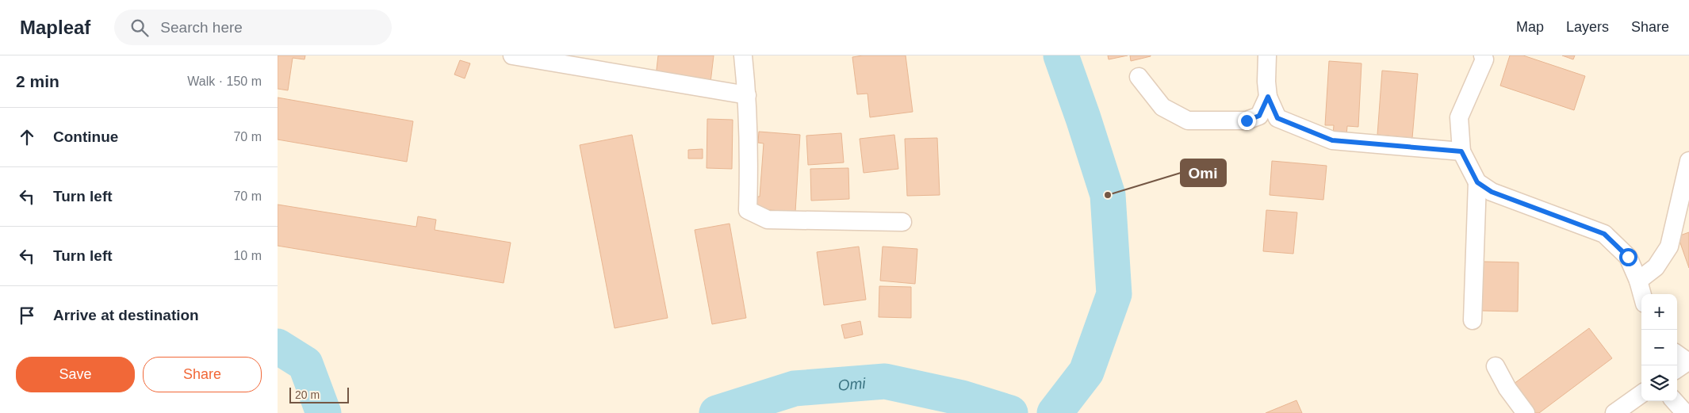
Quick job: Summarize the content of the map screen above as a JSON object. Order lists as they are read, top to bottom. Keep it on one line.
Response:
{"water":["Omi"],"places":["Omi"],"scale_bar":"20 m","page":{"header":"Mapleaf","search":"Search here","nav":["Map","Layers","Share"],"heading":["2 min","Walk · 150 m"],"list":[["Continue","70 m"],["Turn left","70 m"],["Turn left","10 m"],"Arrive at destination"],"map_buttons":["+","−"],"buttons":["Save","Share"],"scale":"20 m"}}
